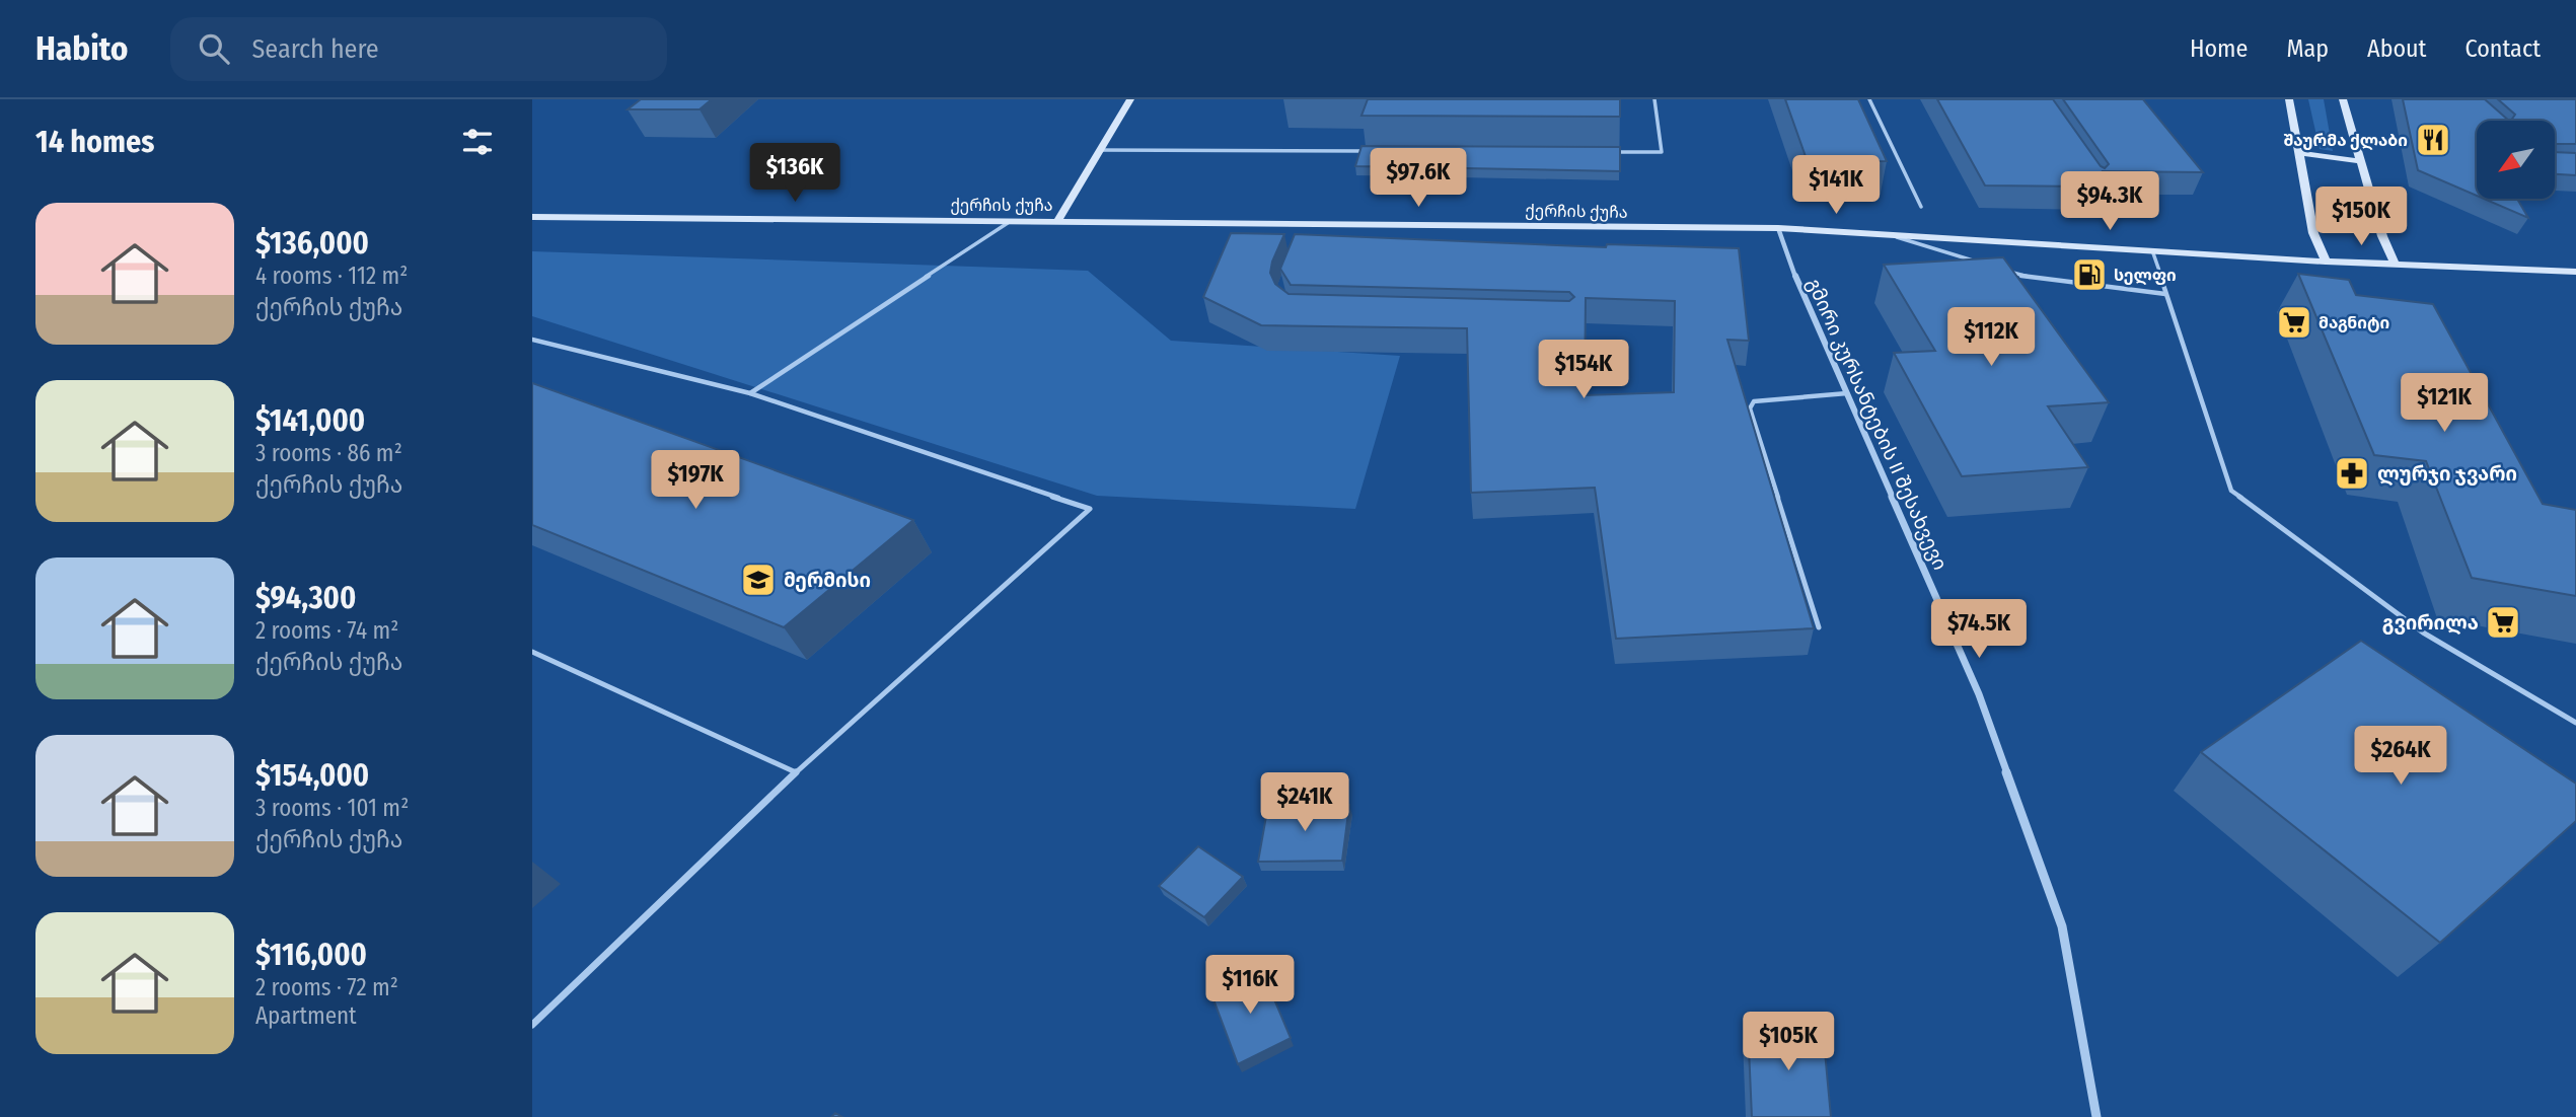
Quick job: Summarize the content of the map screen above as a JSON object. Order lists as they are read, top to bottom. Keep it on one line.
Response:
{"streets":{"main road":["ქერჩის ქუჩა"],"street":["გმირი კურსანტების II შესახვევი"]},"crossings":[["ქერჩის ქუჩა","გმირი კურსანტების II შესახვევი"]],"places":{"restaurant":["შაურმა ქლაბი"],"fuel station":["სელფი"],"supermarket":["მაგნიტი","გვირილა"],"pharmacy":["ლურჯი ჯვარი"],"school or university":["მერმისი"]},"north":"bottom left","page":{"header":"Habito","search":"Search here","nav":["Home","Map","About","Contact"],"heading":"14 homes","price":["$136K","$97.6K","$141K","$94.3K","$150K","$112K","$154K","$121K","$197K","$74.5K","$264K","$241K","$116K","$105K"],"list":[{"name":"$136,000","note":"4 rooms · 112 m² · ქერჩის ქუჩა"},{"name":"$141,000","note":"3 rooms · 86 m² · ქერჩის ქუჩა"},{"name":"$94,300","note":"2 rooms · 74 m² · ქერჩის ქუჩა"},{"name":"$154,000","note":"3 rooms · 101 m² · ქერჩის ქუჩა"},{"name":"$116,000","note":"2 rooms · 72 m² · Apartment"}]}}
